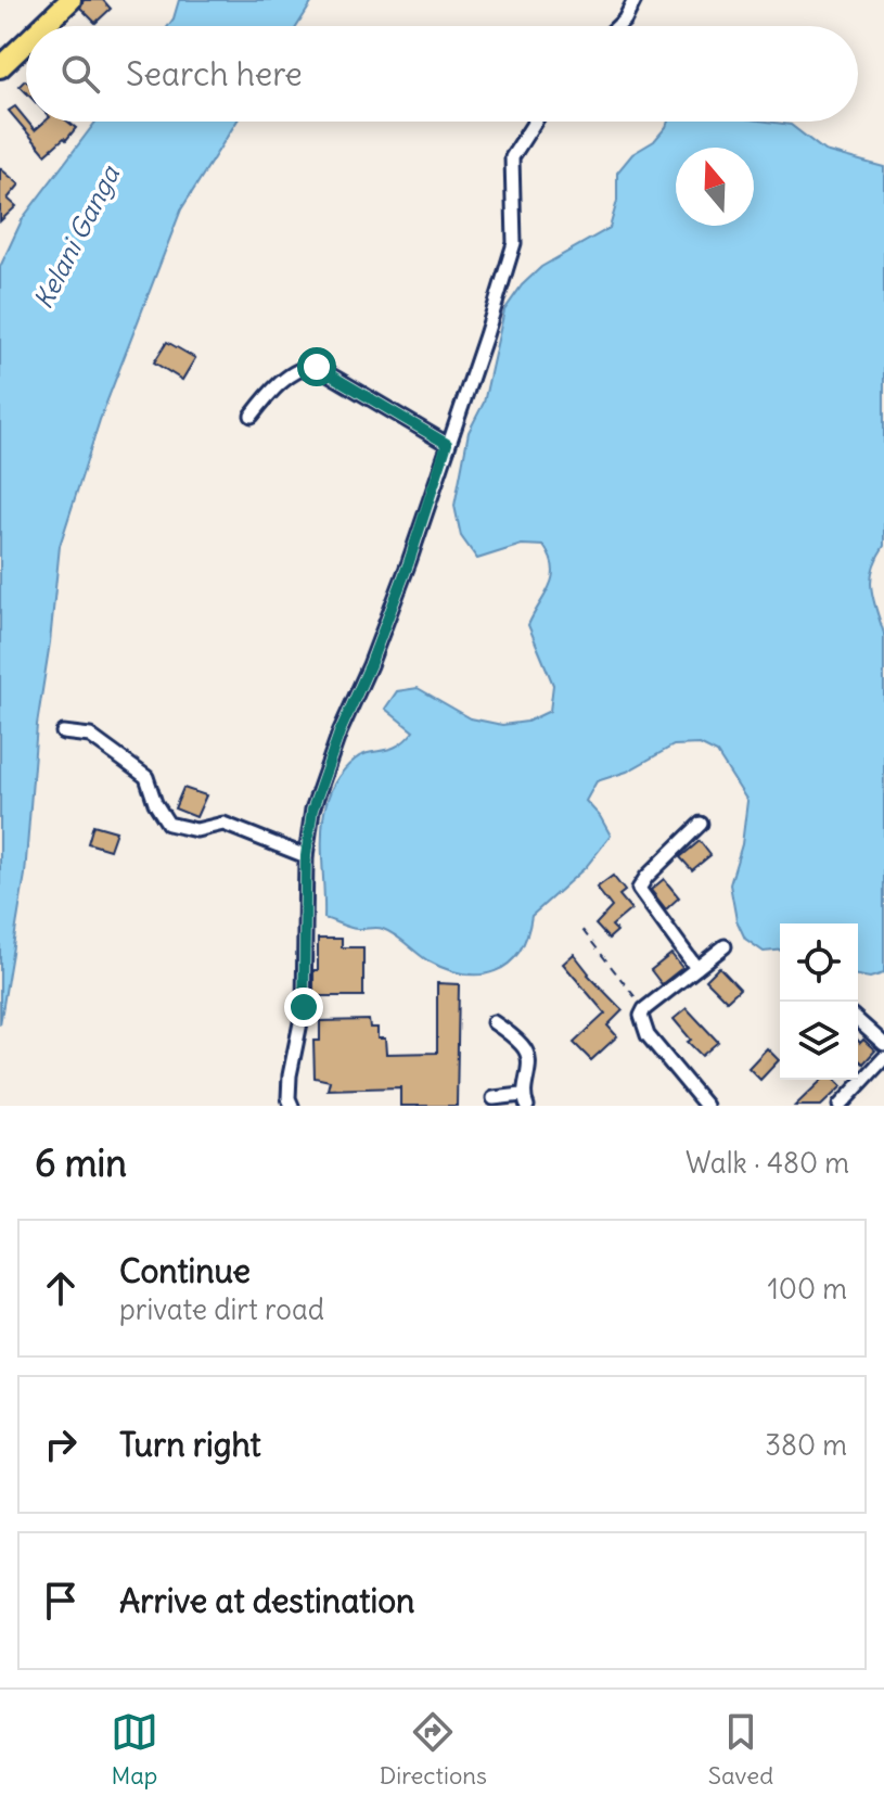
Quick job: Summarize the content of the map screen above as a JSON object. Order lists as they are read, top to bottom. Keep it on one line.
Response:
{"water":["Kelani Ganga"],"north":"top","page":{"search":"Search here","heading":["6 min","Walk · 480 m"],"list":[["Continue","private dirt road","100 m"],["Turn right","380 m"],"Arrive at destination"],"nav":["Map","Directions","Saved"]}}
